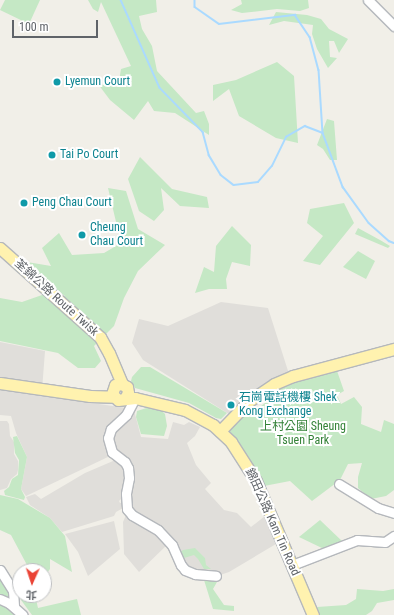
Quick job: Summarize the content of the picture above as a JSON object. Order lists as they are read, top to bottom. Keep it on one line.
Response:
{"streets":{"main road":["荃錦公路 Route Twisk","錦田公路 Kam Tin Road"]},"crossings":[["荃錦公路 Route Twisk","錦田公路 Kam Tin Road"]],"parks":["上村公園 Sheung Tsuen Park"],"places":["Lyemun Court","Tai Po Court","Peng Chau Court","Cheung Chau Court","石崗電話機樓 Shek Kong Exchange"],"scale_bar":"100 m","north":"bottom"}
